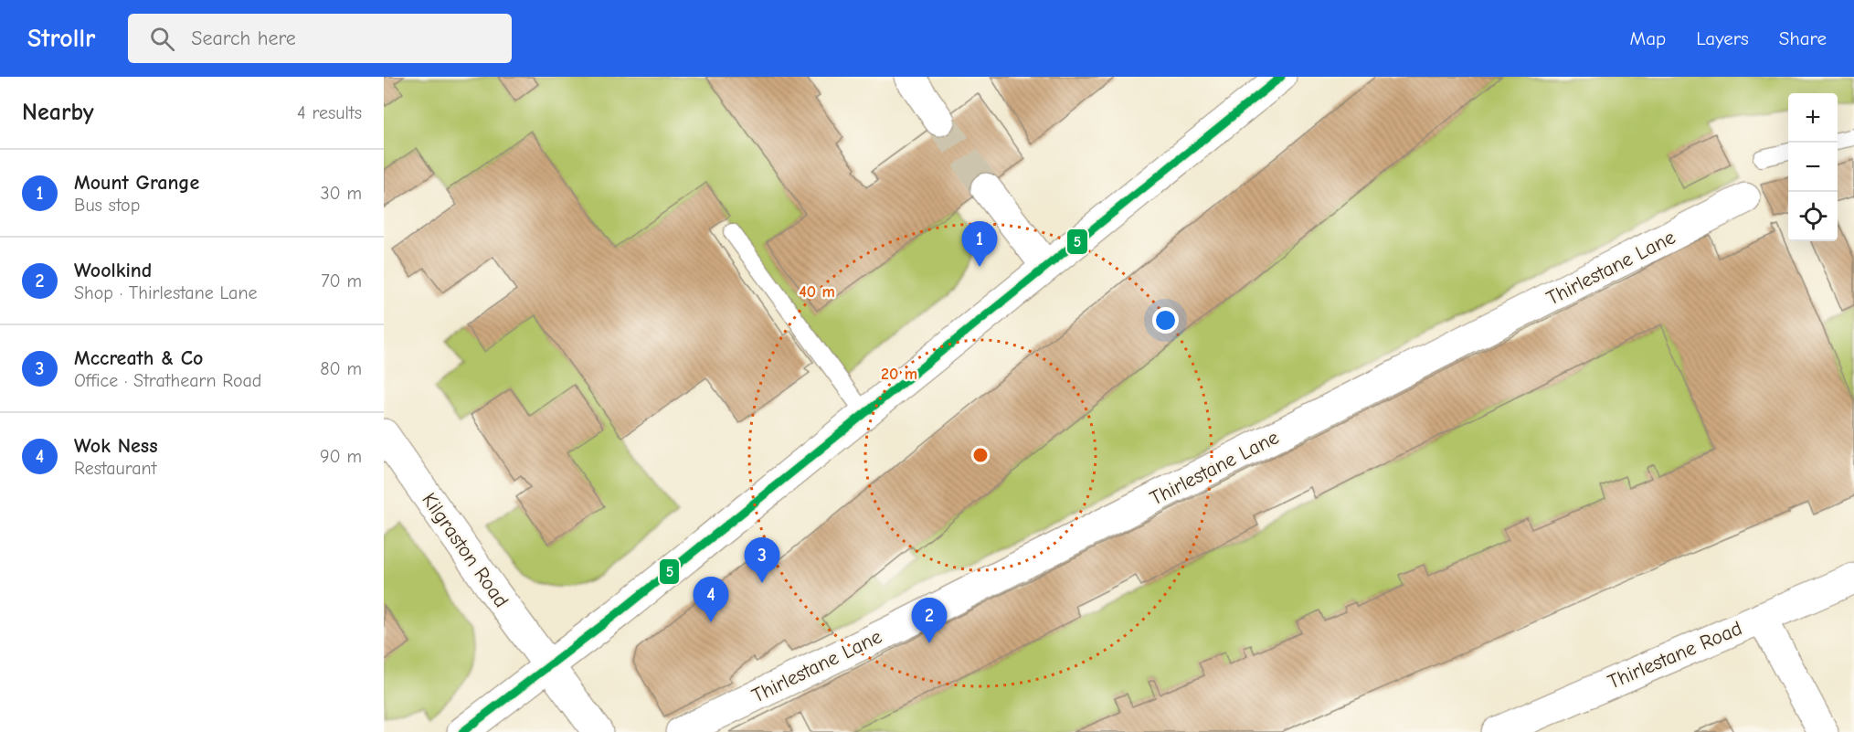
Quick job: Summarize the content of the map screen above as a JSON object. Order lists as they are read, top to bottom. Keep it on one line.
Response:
{"streets":{"street":["Thirlestane Lane","Kilgraston Road","Thirlestane Road"]},"lines":["transit line 5"],"page":{"header":"Strollr","search":"Search here","nav":["Map","Layers","Share"],"heading":["Nearby","4 results"],"map_buttons":["+","−"],"list":[{"mark":"1","name":"Mount Grange","note":"Bus stop","value":"30 m"},{"mark":"2","name":"Woolkind","note":"Shop · Thirlestane Lane","value":"70 m"},{"mark":"3","name":"Mccreath & Co","note":"Office · Strathearn Road","value":"80 m"},{"mark":"4","name":"Wok Ness","note":"Restaurant","value":"90 m"}],"pins":["1","3","4","2"]},"rings":["40 m","20 m"]}
